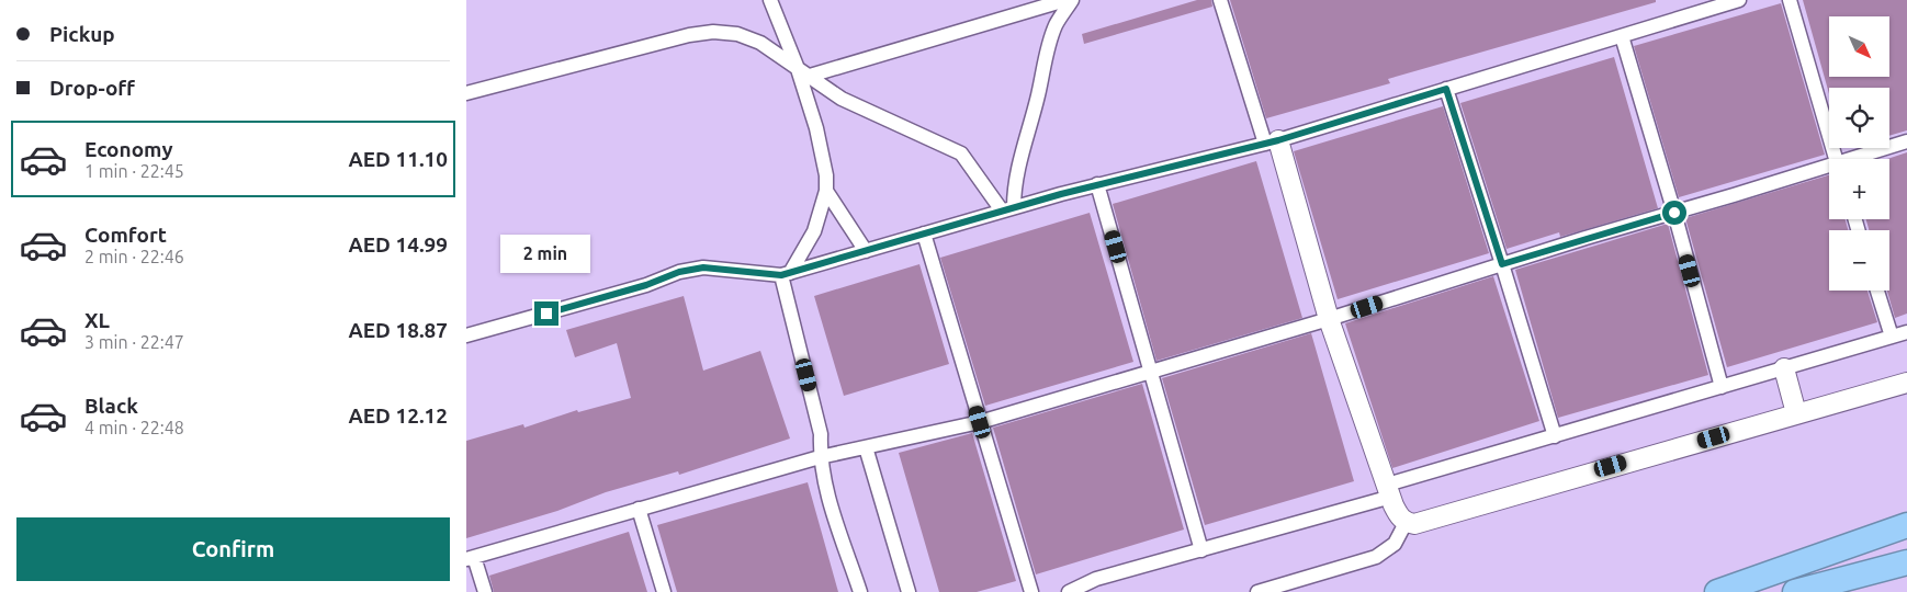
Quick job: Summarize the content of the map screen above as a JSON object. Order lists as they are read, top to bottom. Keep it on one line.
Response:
{"north":"bottom right","page":{"banner":["Pickup","Drop-off"],"map_buttons":["+","−"],"list":[{"name":"Economy","note":"1 min · 22:45","value":"AED 11.10"},{"name":"Comfort","note":"2 min · 22:46","value":"AED 14.99"},{"name":"XL","note":"3 min · 22:47","value":"AED 18.87"},{"name":"Black","note":"4 min · 22:48","value":"AED 12.12"}],"bubble":"2 min","buttons":"Confirm"}}
